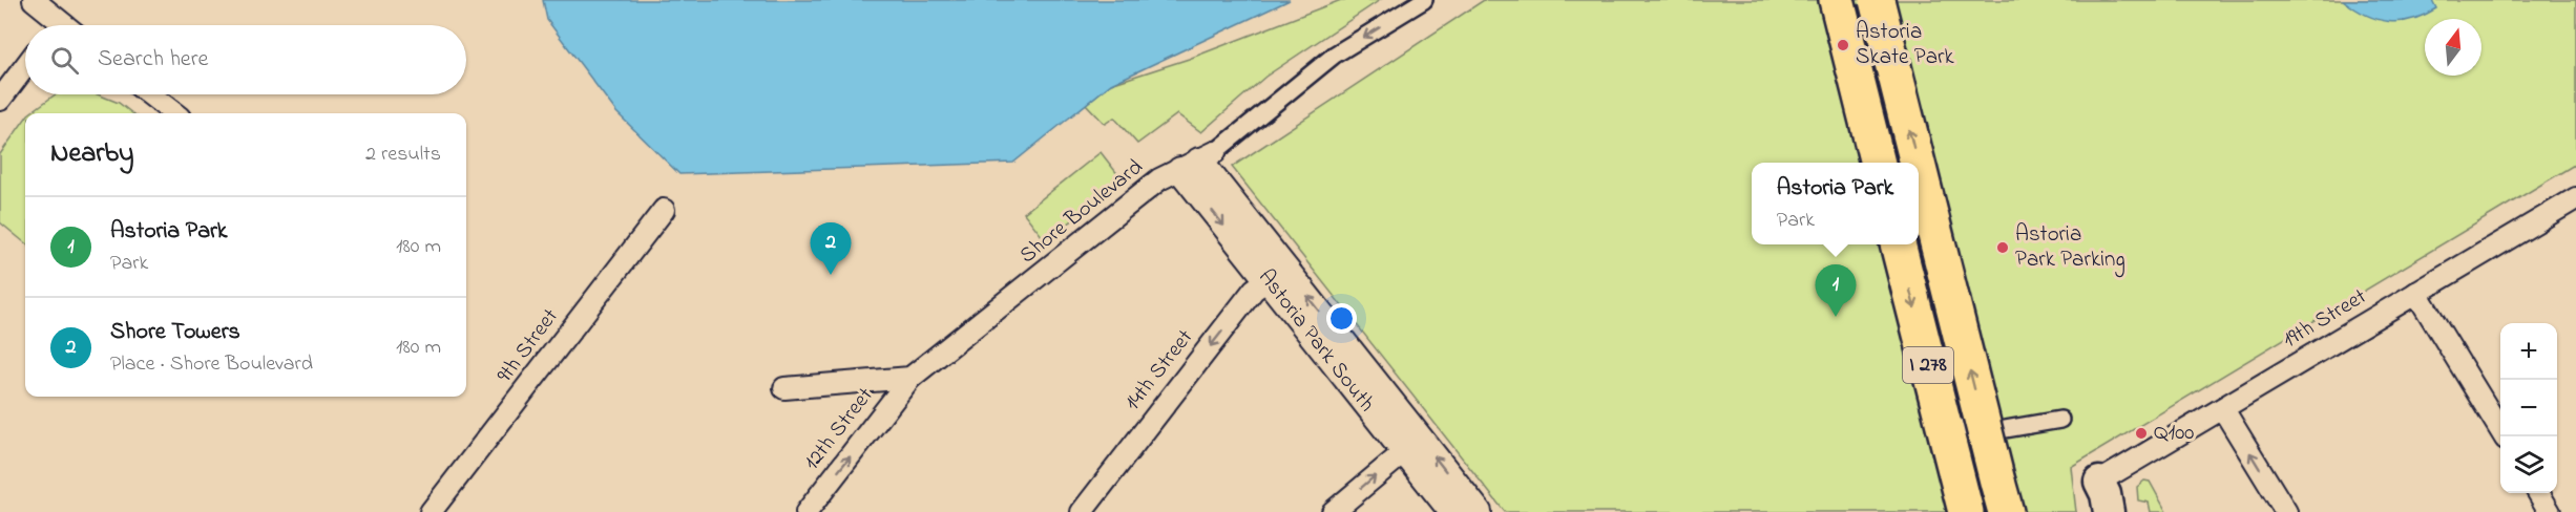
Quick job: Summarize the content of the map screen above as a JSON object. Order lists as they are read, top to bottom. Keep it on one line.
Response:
{"streets":{"highway":["I 278"],"street":["Shore Boulevard","19th Street","Astoria Park South","9th Street","14th Street","12th Street"]},"crossings":[["Shore Boulevard","Astoria Park South"],["Shore Boulevard","12th Street"],["Astoria Park South","14th Street"]],"one_way":["Shore Boulevard","14th Street","12th Street"],"places":["Astoria Skate Park","Astoria Park Parking","Q100"],"north":"top","page":{"search":"Search here","heading":["Nearby","2 results"],"popup":["Astoria Park","Park"],"list":[{"mark":"1","name":"Astoria Park","note":"Park","value":"180 m"},{"mark":"2","name":"Shore Towers","note":"Place · Shore Boulevard","value":"180 m"}],"pins":["2","1"],"map_buttons":["+","−"]}}
